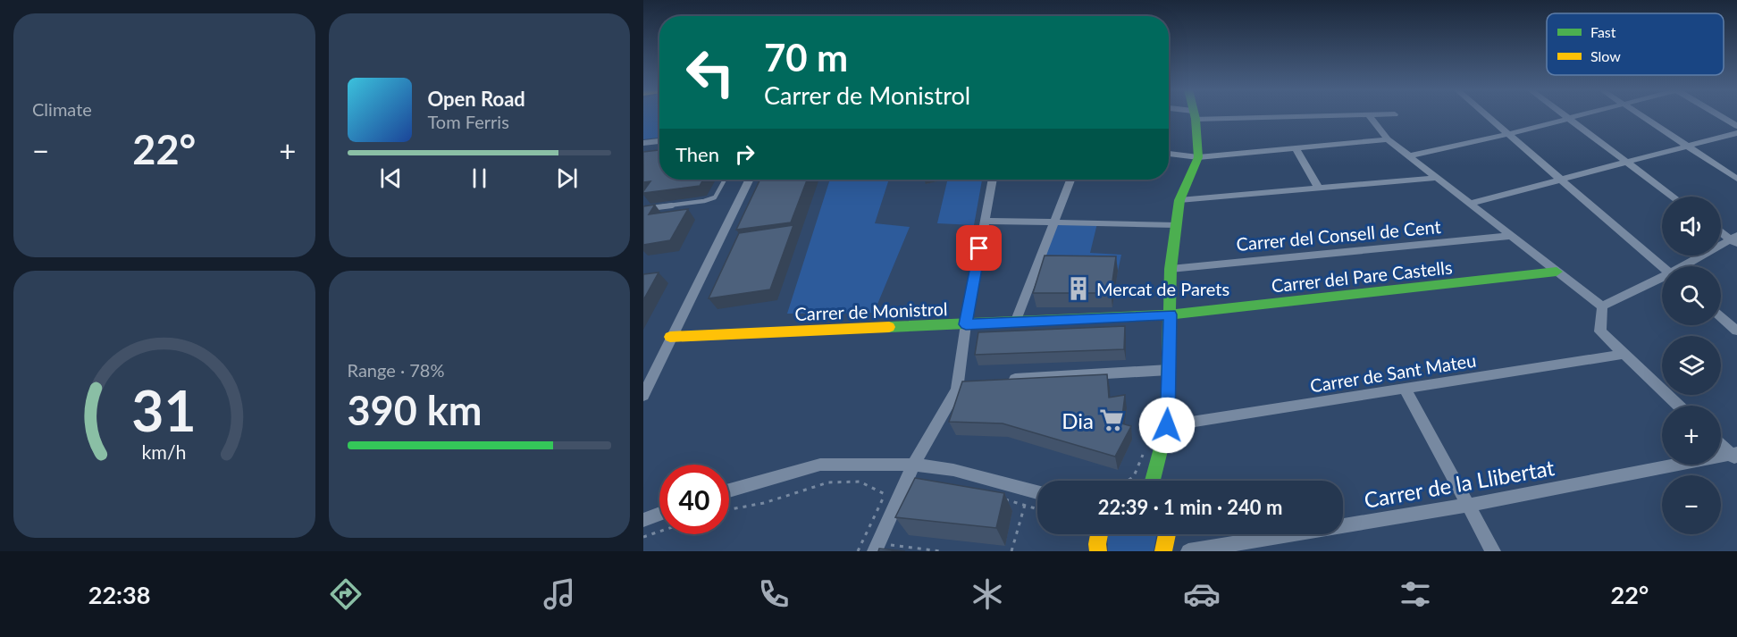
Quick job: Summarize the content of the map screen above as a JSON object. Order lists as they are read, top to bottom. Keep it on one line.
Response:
{"streets":{"main road":["Carrer del Pare Castells","Carrer de Monistrol"],"street":["Carrer del Consell de Cent","Carrer de Sant Mateu","Carrer de la Llibertat"]},"crossings":[["Carrer del Pare Castells","Carrer de Monistrol"]],"places":{"building":["Mercat de Parets"],"supermarket":["Dia"]},"legend":["Fast","Slow"],"page":{"tile":["Climate",["Range · 78%","390 km"]],"turn":["70 m","Carrer de Monistrol"],"song":["Open Road","Tom Ferris"],"heat":["−","22°","+"],"then":"Then","map_buttons":["+","−"],"limit":"40","trip":"22:39 · 1 min · 240 m","tabs":["22:38","22°"],"gauge":["31","km/h"]}}
